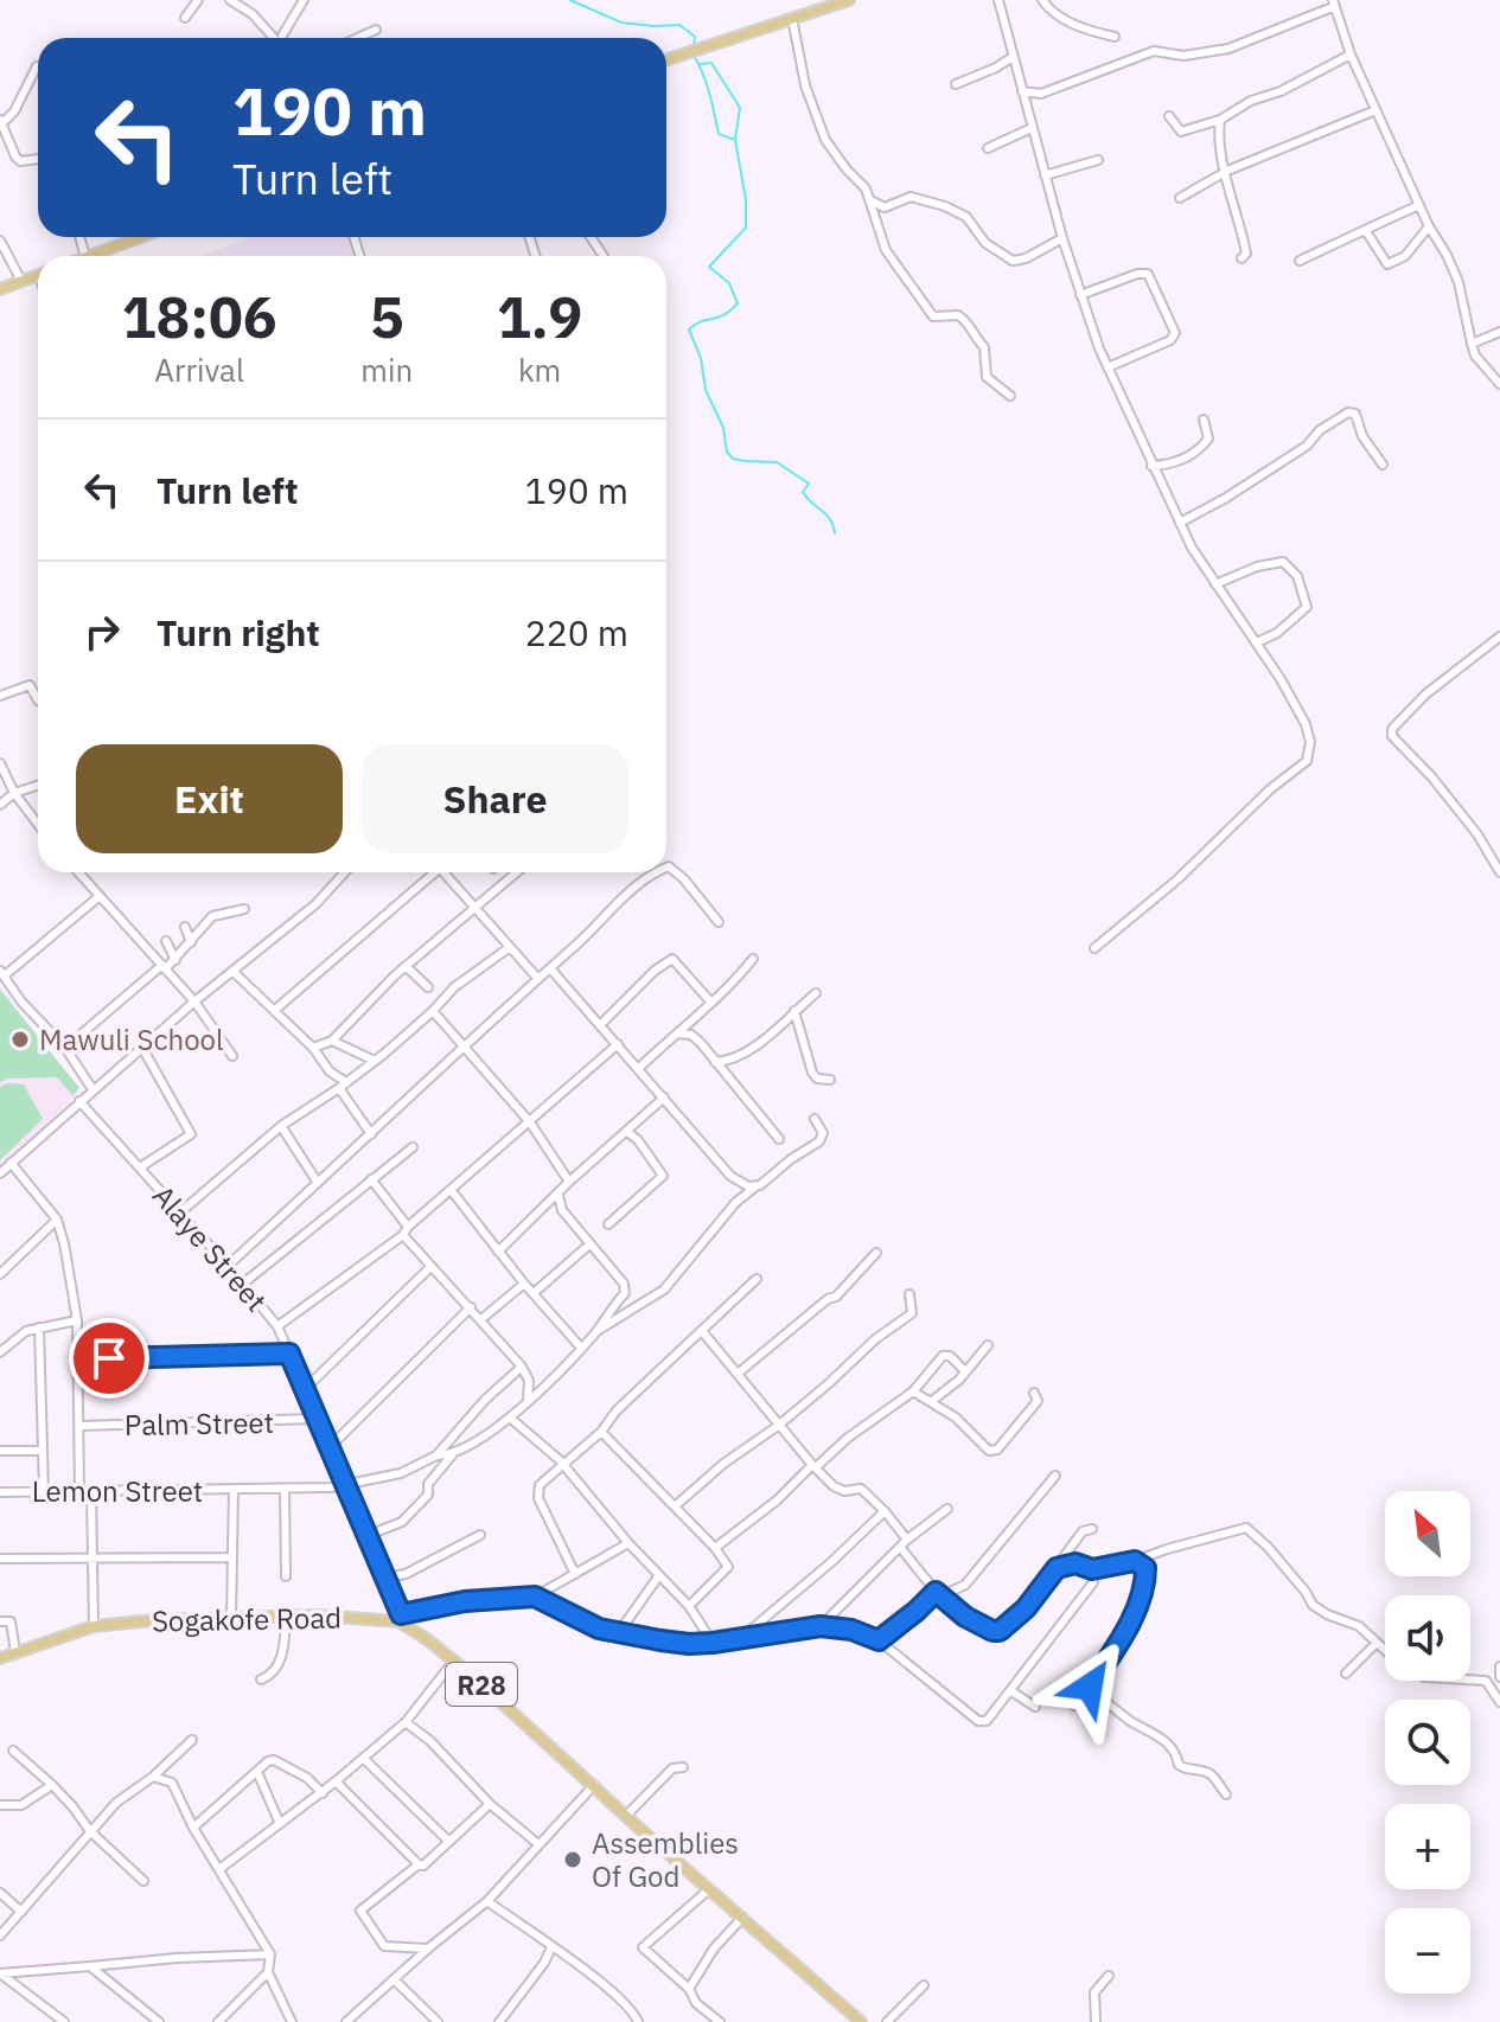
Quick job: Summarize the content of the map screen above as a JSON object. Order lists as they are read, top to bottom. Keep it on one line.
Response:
{"streets":{"main road":["Sogakofe Road","R28"],"street":["Alaye Street","Palm Street","Lemon Street"]},"crossings":[["Alaye Street","Palm Street"],["Alaye Street","Lemon Street"],["Alaye Street","Sogakofe Road"]],"places":["Mawuli School","Assemblies Of God"],"north":"top left","page":{"turn":["190 m","Turn left"],"eta":["18:06","Arrival","5","min","1.9","km"],"list":[{"name":"Turn left","value":"190 m"},{"name":"Turn right","value":"220 m"}],"buttons":["Exit","Share"],"map_buttons":["+","−"]}}
